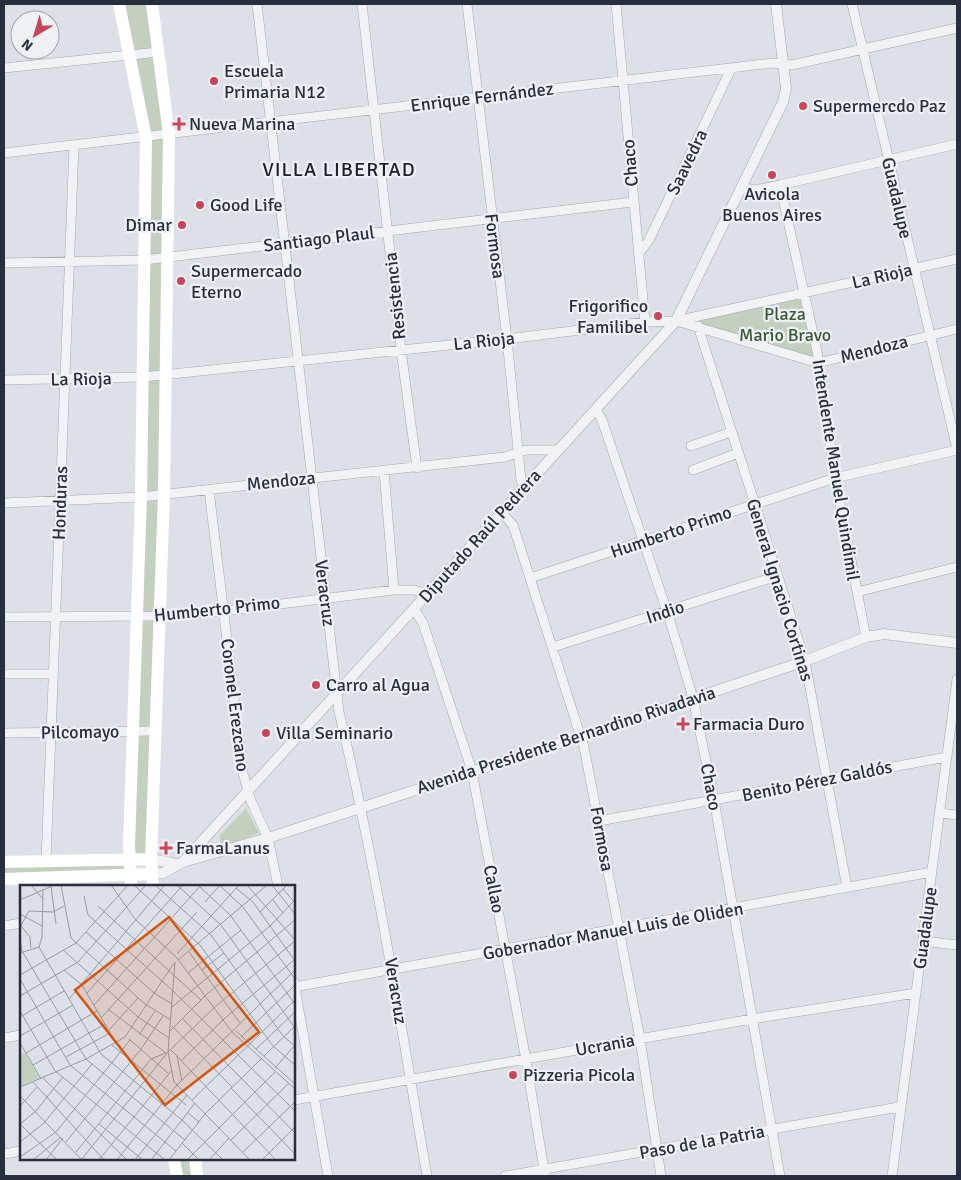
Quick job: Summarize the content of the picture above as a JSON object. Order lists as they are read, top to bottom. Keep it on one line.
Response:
{"streets":{"main road":["Avenida Presidente Bernardino Rivadavia"],"street":["Enrique Fernández","Saavedra","Chaco","Guadalupe","Santiago Plaul","Formosa","La Rioja","Resistencia","Mendoza","Intendente Manuel Quindimil","Honduras","Humberto Primo","Diputado Raúl Pedrera","General Ignacio Cortinas","Veracruz","Indio","Coronel Erezcano","Pilcomayo","Benito Pérez Galdós","Callao","Gobernador Manuel Luis de Oliden","Ucrania","Paso de la Patria"]},"crossings":[["Enrique Fernández","Saavedra"],["Enrique Fernández","Chaco"],["Enrique Fernández","Guadalupe"],["Enrique Fernández","Formosa"],["Enrique Fernández","Resistencia"],["Enrique Fernández","Honduras"],["Enrique Fernández","Diputado Raúl Pedrera"],["Enrique Fernández","Veracruz"],["Saavedra","Chaco"],["Chaco","Santiago Plaul"],["Chaco","La Rioja"],["Chaco","Humberto Primo"],["Chaco","Diputado Raúl Pedrera"],["Chaco","Indio"],["Chaco","Avenida Presidente Bernardino Rivadavia"],["Chaco","Benito Pérez Galdós"],["Chaco","Gobernador Manuel Luis de Oliden"],["Chaco","Ucrania"],["Chaco","Paso de la Patria"],["Guadalupe","La Rioja"],["Guadalupe","Mendoza"],["Guadalupe","Humberto Primo"],["Guadalupe","Benito Pérez Galdós"],["Guadalupe","Gobernador Manuel Luis de Oliden"],["Guadalupe","Ucrania"],["Guadalupe","Paso de la Patria"],["Santiago Plaul","Formosa"],["Santiago Plaul","Resistencia"],["Santiago Plaul","Honduras"],["Santiago Plaul","Veracruz"],["Formosa","La Rioja"],["Formosa","Mendoza"],["Formosa","Humberto Primo"],["Formosa","Diputado Raúl Pedrera"],["Formosa","Indio"],["Formosa","Avenida Presidente Bernardino Rivadavia"],["Formosa","Benito Pérez Galdós"],["Formosa","Gobernador Manuel Luis de Oliden"],["Formosa","Ucrania"],["Formosa","Paso de la Patria"],["La Rioja","Resistencia"],["La Rioja","Mendoza"],["La Rioja","Intendente Manuel Quindimil"],["La Rioja","Honduras"],["La Rioja","Diputado Raúl Pedrera"],["La Rioja","Veracruz"],["Resistencia","Mendoza"],["Mendoza","Intendente Manuel Quindimil"],["Mendoza","Honduras"],["Mendoza","Diputado Raúl Pedrera"],["Mendoza","General Ignacio Cortinas"],["Mendoza","Veracruz"],["Mendoza","Coronel Erezcano"],["Intendente Manuel Quindimil","Humberto Primo"],["Intendente Manuel Quindimil","Avenida Presidente Bernardino Rivadavia"],["Honduras","Humberto Primo"],["Honduras","Pilcomayo"],["Honduras","Avenida Presidente Bernardino Rivadavia"],["Humberto Primo","Diputado Raúl Pedrera"],["Humberto Primo","General Ignacio Cortinas"],["Humberto Primo","Veracruz"],["Humberto Primo","Coronel Erezcano"],["Diputado Raúl Pedrera","Veracruz"],["Diputado Raúl Pedrera","Coronel Erezcano"],["Diputado Raúl Pedrera","Avenida Presidente Bernardino Rivadavia"],["Diputado Raúl Pedrera","Callao"],["General Ignacio Cortinas","Indio"],["General Ignacio Cortinas","Avenida Presidente Bernardino Rivadavia"],["General Ignacio Cortinas","Benito Pérez Galdós"],["General Ignacio Cortinas","Gobernador Manuel Luis de Oliden"],["Veracruz","Avenida Presidente Bernardino Rivadavia"],["Veracruz","Gobernador Manuel Luis de Oliden"],["Veracruz","Ucrania"],["Coronel Erezcano","Avenida Presidente Bernardino Rivadavia"],["Avenida Presidente Bernardino Rivadavia","Callao"],["Callao","Gobernador Manuel Luis de Oliden"],["Callao","Ucrania"],["Callao","Paso de la Patria"]],"districts":["VILLA LIBERTAD"],"parks":["Plaza Mario Bravo"],"places":{"other":["Escuela Primaria N12","Supermercdo Paz","Avicola Buenos Aires","Good Life","Dimar","Supermercado Eterno","Frigorifico Familibel","Carro al Agua","Villa Seminario","Pizzeria Picola"],"health":["Nueva Marina","Farmacia Duro","FarmaLanus"]},"north":"bottom left"}
